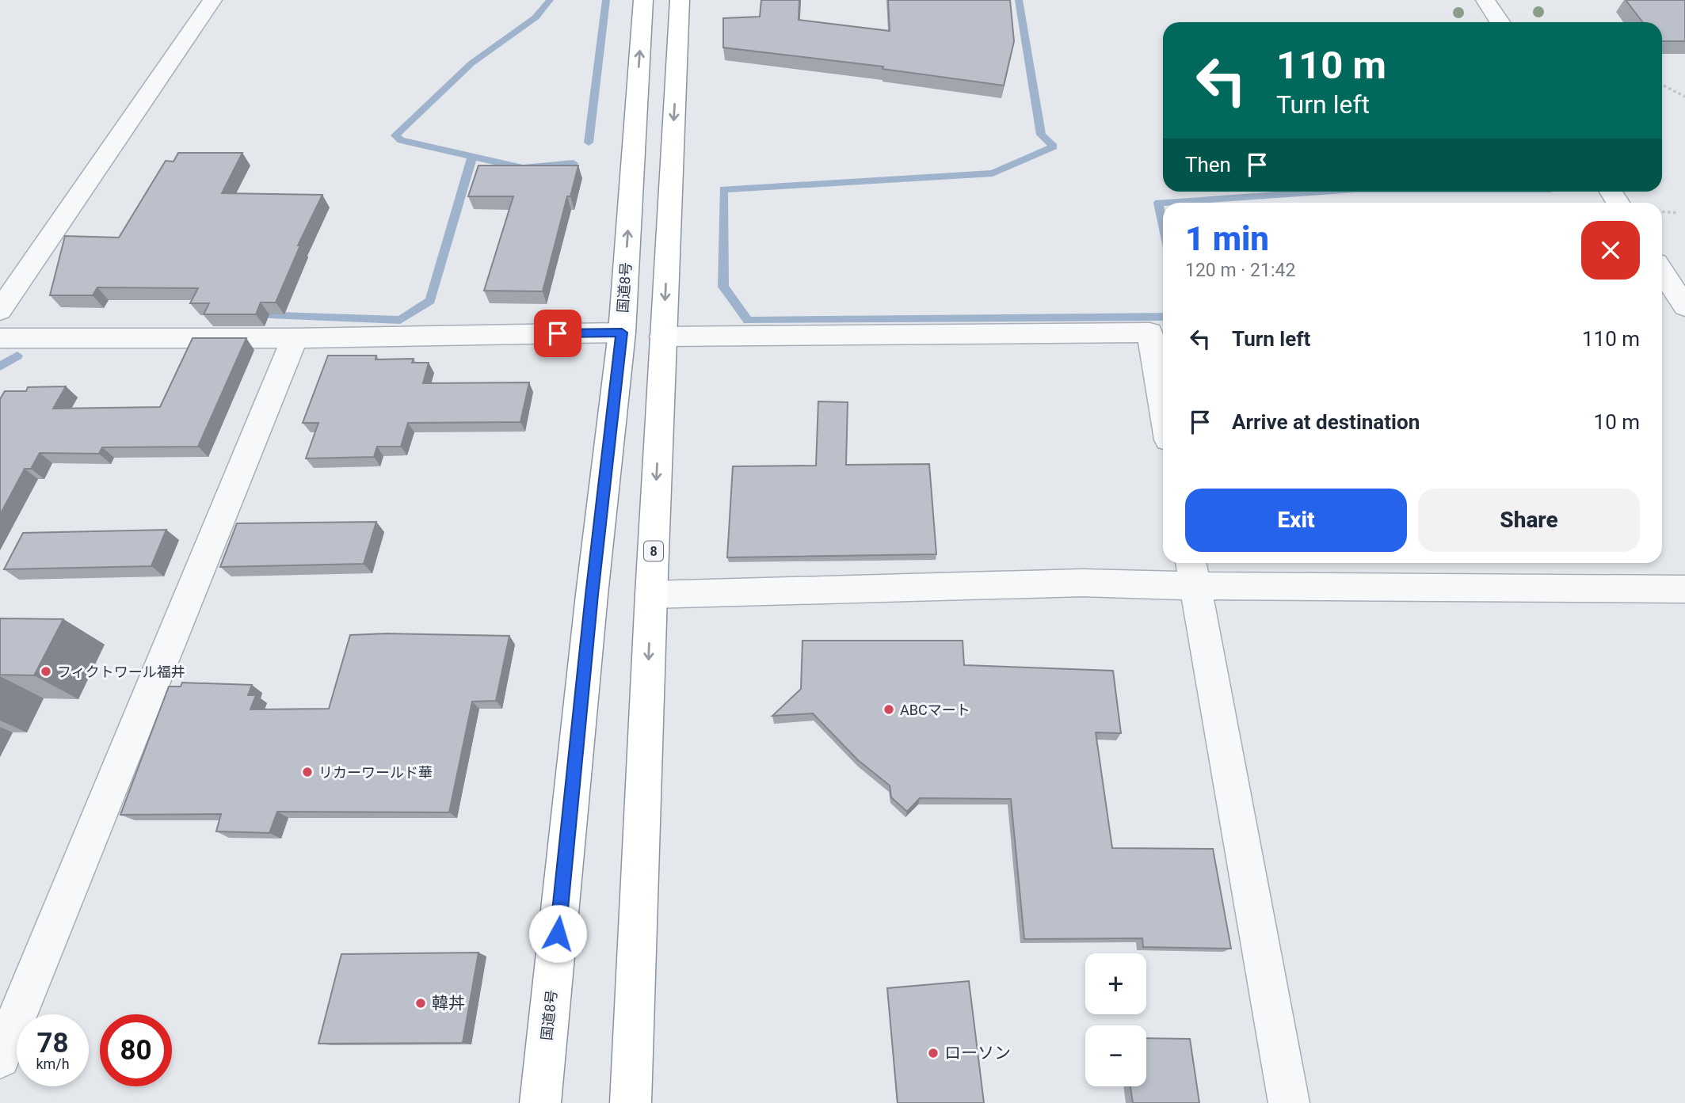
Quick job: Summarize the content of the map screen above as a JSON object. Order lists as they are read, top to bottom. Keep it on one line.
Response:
{"streets":{"highway":["国道8号","8"]},"places":["フィクトワール福井","ABCマート","リカーワールド華","韓丼","ローソン"],"page":{"turn":["110 m","Turn left"],"then":"Then","heading":["1 min","120 m · 21:42"],"list":[{"name":"Turn left","value":"110 m"},{"name":"Arrive at destination","value":"10 m"}],"buttons":["Exit","Share"],"map_buttons":["+","−"],"speed":"78 km/h","limit":"80"}}
